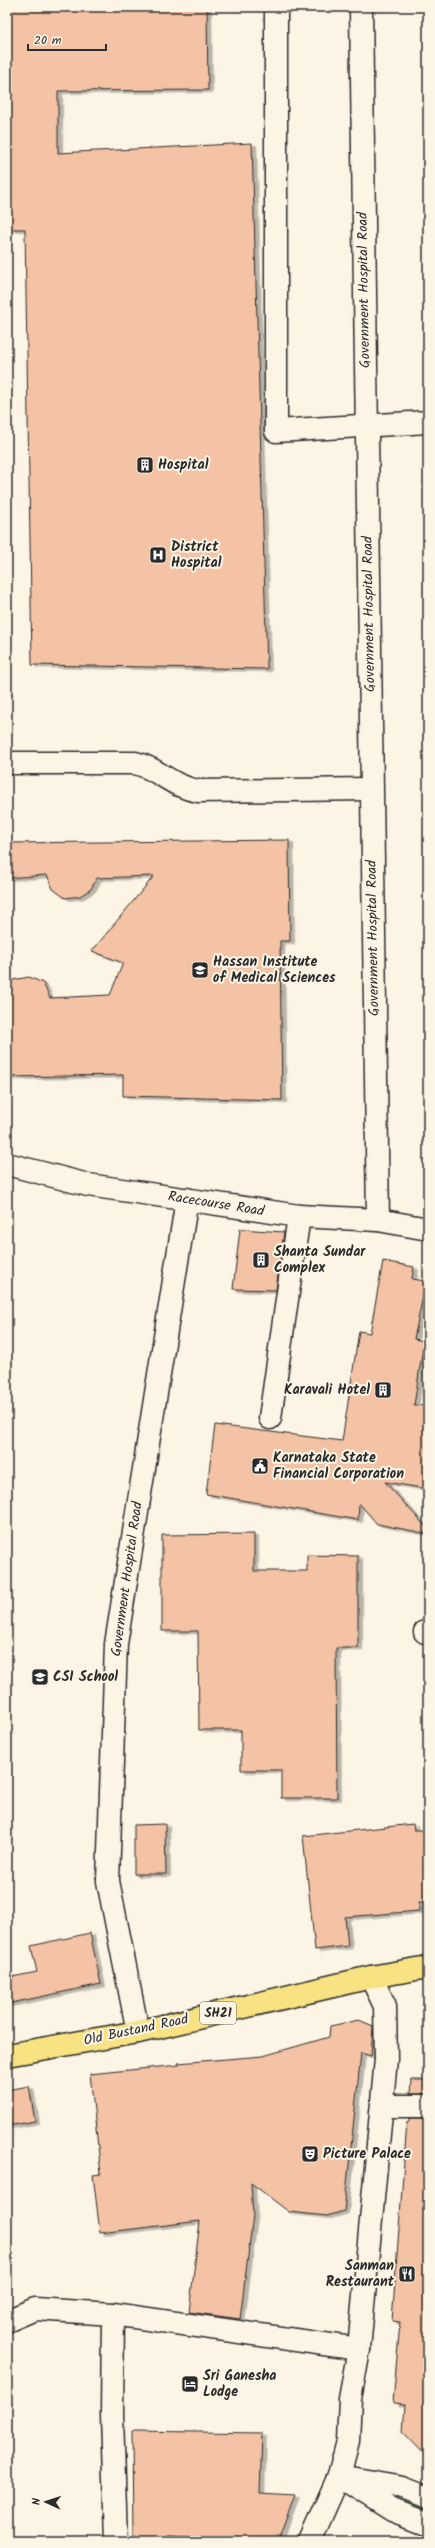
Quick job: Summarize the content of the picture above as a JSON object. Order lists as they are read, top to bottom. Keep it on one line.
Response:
{"streets":{"main road":["SH21","Old Bustand Road"],"street":["Government Hospital Road","Racecourse Road"]},"crossings":[["Government Hospital Road","Racecourse Road"],["Government Hospital Road","Old Bustand Road"]],"places":{"building":["Hospital","Shanta Sundar Complex","Karavali Hotel"],"hospital":["District Hospital"],"school or university":["Hassan Institute of Medical Sciences","CSI School"],"public building":["Karnataka State Financial Corporation"],"theatre":["Picture Palace"],"restaurant":["Sanman Restaurant"],"hotel":["Sri Ganesha Lodge"]},"scale_bar":"20 m","north":"left"}
